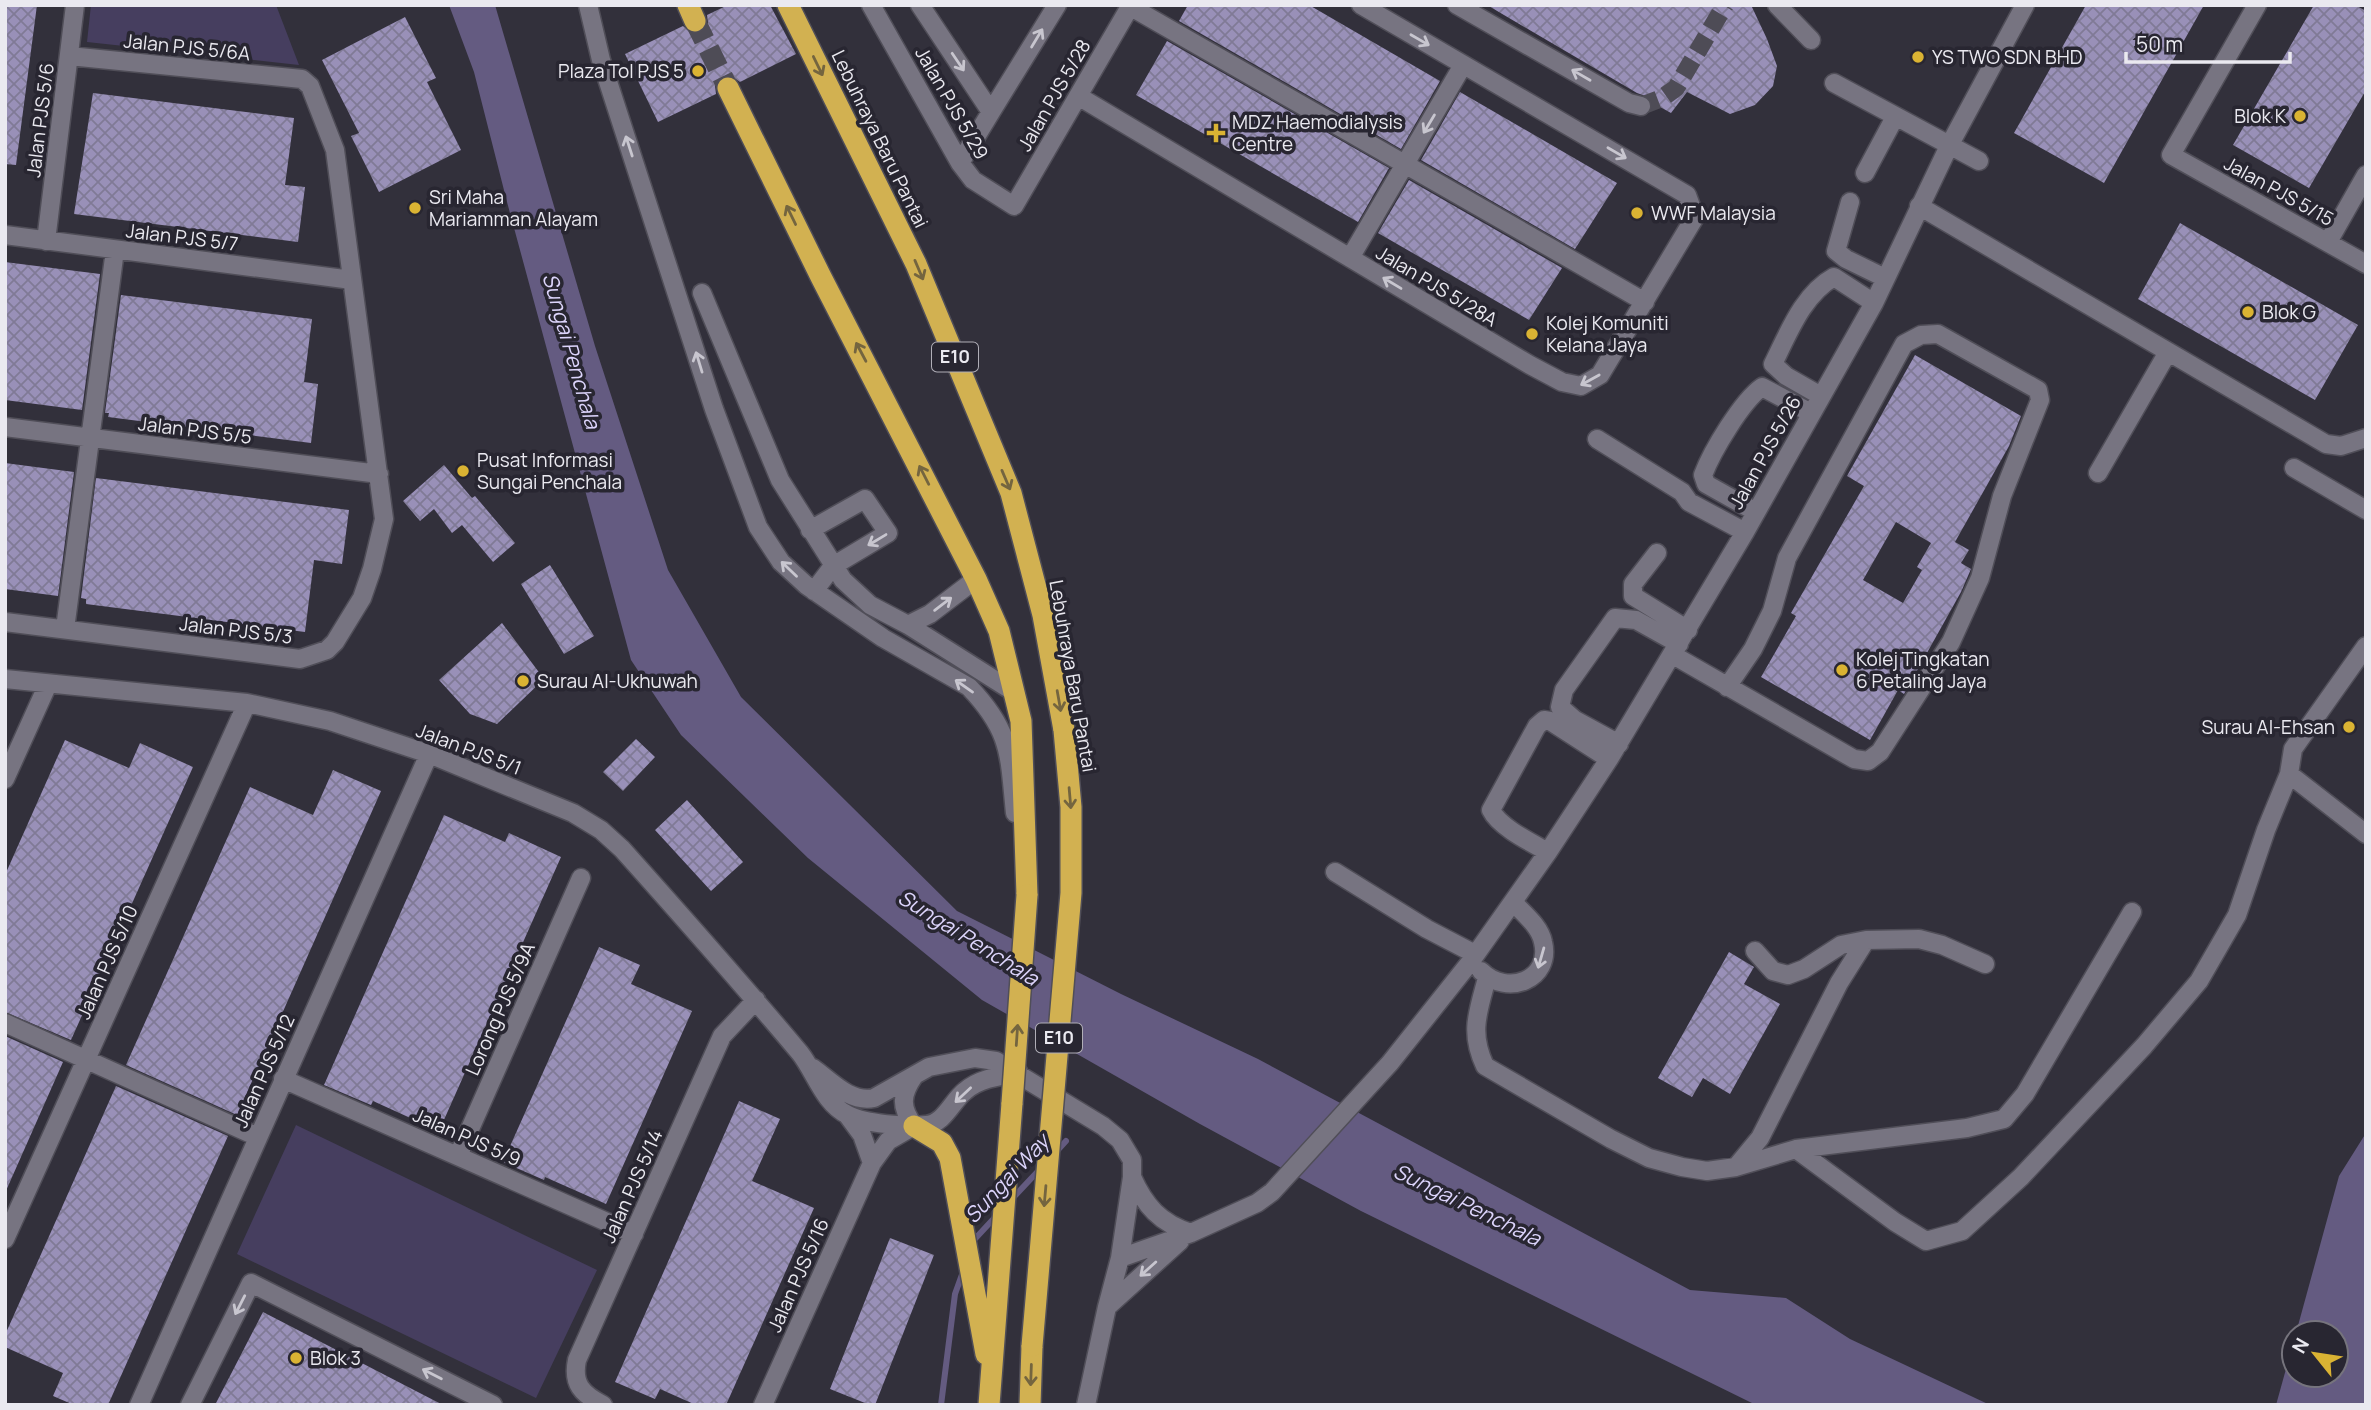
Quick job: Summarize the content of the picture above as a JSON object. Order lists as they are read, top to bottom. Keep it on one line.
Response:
{"streets":{"highway":["Lebuhraya Baru Pantai","E10"],"street":["Jalan PJS 5/6A","Jalan PJS 5/28","Jalan PJS 5/29","Jalan PJS 5/6","Jalan PJS 5/15","Jalan PJS 5/7","Jalan PJS 5/28A","Jalan PJS 5/5","Jalan PJS 5/26","Jalan PJS 5/3","Jalan PJS 5/1","Jalan PJS 5/10","Lorong PJS 5/9A","Jalan PJS 5/12","Jalan PJS 5/9","Jalan PJS 5/14","Jalan PJS 5/16"]},"crossings":[["Jalan PJS 5/6A","Jalan PJS 5/6"],["Jalan PJS 5/6A","Jalan PJS 5/3"],["Jalan PJS 5/28","Jalan PJS 5/29"],["Jalan PJS 5/28","Jalan PJS 5/28A"],["Jalan PJS 5/6","Jalan PJS 5/7"],["Jalan PJS 5/7","Jalan PJS 5/3"],["Jalan PJS 5/5","Jalan PJS 5/3"],["Jalan PJS 5/1","Jalan PJS 5/10"],["Jalan PJS 5/1","Jalan PJS 5/12"],["Jalan PJS 5/1","Jalan PJS 5/14"],["Lorong PJS 5/9A","Jalan PJS 5/9"],["Jalan PJS 5/12","Jalan PJS 5/9"],["Jalan PJS 5/9","Jalan PJS 5/14"]],"water":["Sungai Penchala","Sungai Way"],"places":{"other":["YS TWO SDN BHD","Plaza Tol PJS 5","Blok K","Sri Maha Mariamman Alayam","WWF Malaysia","Blok G","Kolej Komuniti Kelana Jaya","Pusat Informasi Sungai Penchala","Kolej Tingkatan 6 Petaling Jaya","Surau Al-Ukhuwah","Surau Al-Ehsan","Blok 3"],"health":["MDZ Haemodialysis Centre"]},"scale_bar":"50 m","north":"top left"}
